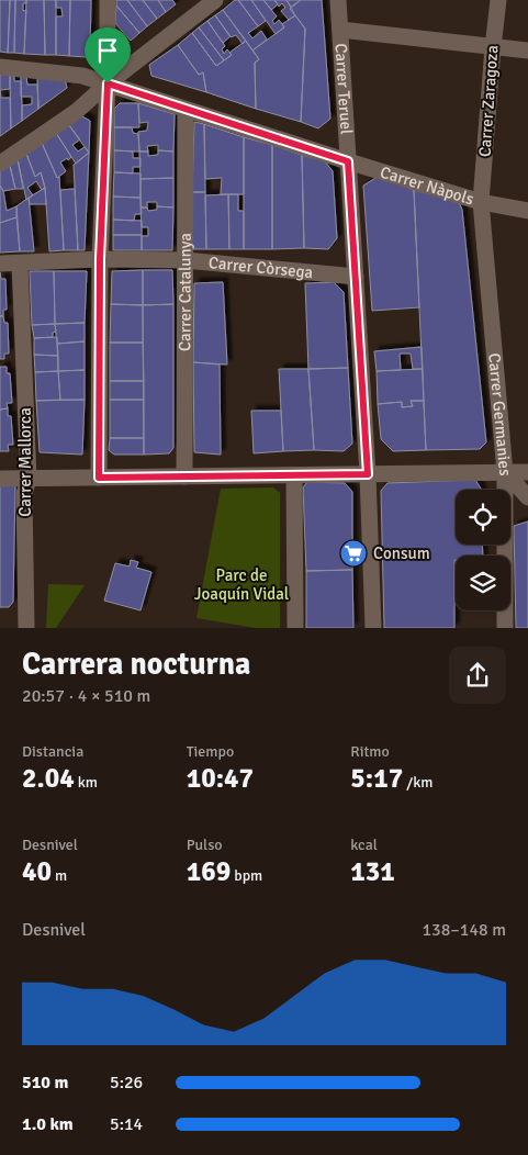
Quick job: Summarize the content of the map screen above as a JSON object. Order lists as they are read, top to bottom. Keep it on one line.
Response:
{"streets":{"street":["Carrer Teruel","Carrer Zaragoza","Carrer Nàpols","Carrer Còrsega","Carrer Catalunya","Carrer Germanies","Carrer Mallorca"]},"crossings":[["Carrer Teruel","Carrer Nàpols"],["Carrer Teruel","Carrer Còrsega"],["Carrer Zaragoza","Carrer Nàpols"],["Carrer Zaragoza","Carrer Germanies"],["Carrer Nàpols","Carrer Catalunya"],["Carrer Nàpols","Carrer Germanies"],["Carrer Còrsega","Carrer Catalunya"],["Carrer Còrsega","Carrer Mallorca"]],"parks":["Parc de Joaquín Vidal"],"places":{"supermarket":["Consum"]},"page":{"heading":["Carrera nocturna","20:57 · 4 × 510 m"],"stats":[["Distancia","2.04 km"],["Tiempo","10:47"],["Ritmo","5:17 /km"],["Desnivel","40 m"],["Pulso","169 bpm"],["kcal","131"]],"chart":["Desnivel","138–148 m"],"list":[{"name":"510 m","note":"5:26"},{"name":"1.0 km","note":"5:14"}]}}
